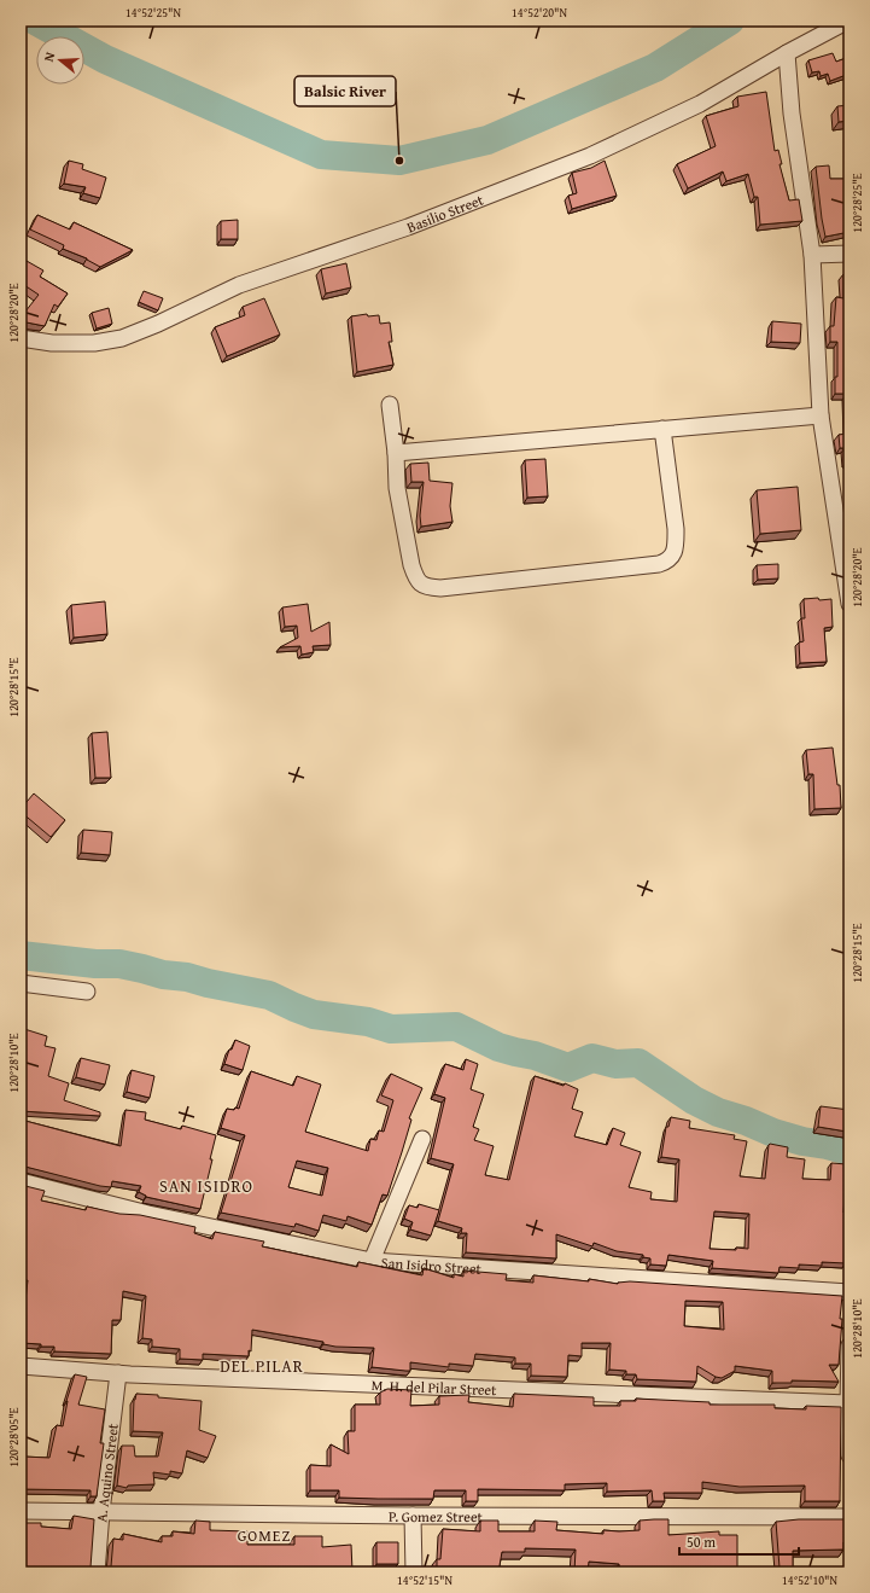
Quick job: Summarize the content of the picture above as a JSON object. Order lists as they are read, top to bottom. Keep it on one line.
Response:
{"streets":{"street":["Basilio Street","San Isidro Street","M. H. del Pilar Street","A. Aquino Street","P. Gomez Street"]},"crossings":[["M. H. del Pilar Street","A. Aquino Street"],["A. Aquino Street","P. Gomez Street"]],"districts":["SAN ISIDRO","DEL PILAR","GOMEZ"],"places":["Balsic River"],"scale_bar":"50 m","north":"left","coordinates":["14°52'25\"N","14°52'20\"N","120°28'25\"E","120°28'20\"E","120°28'15\"E","120°28'10\"E","120°28'05\"E","14°52'15\"N","14°52'10\"N"]}
